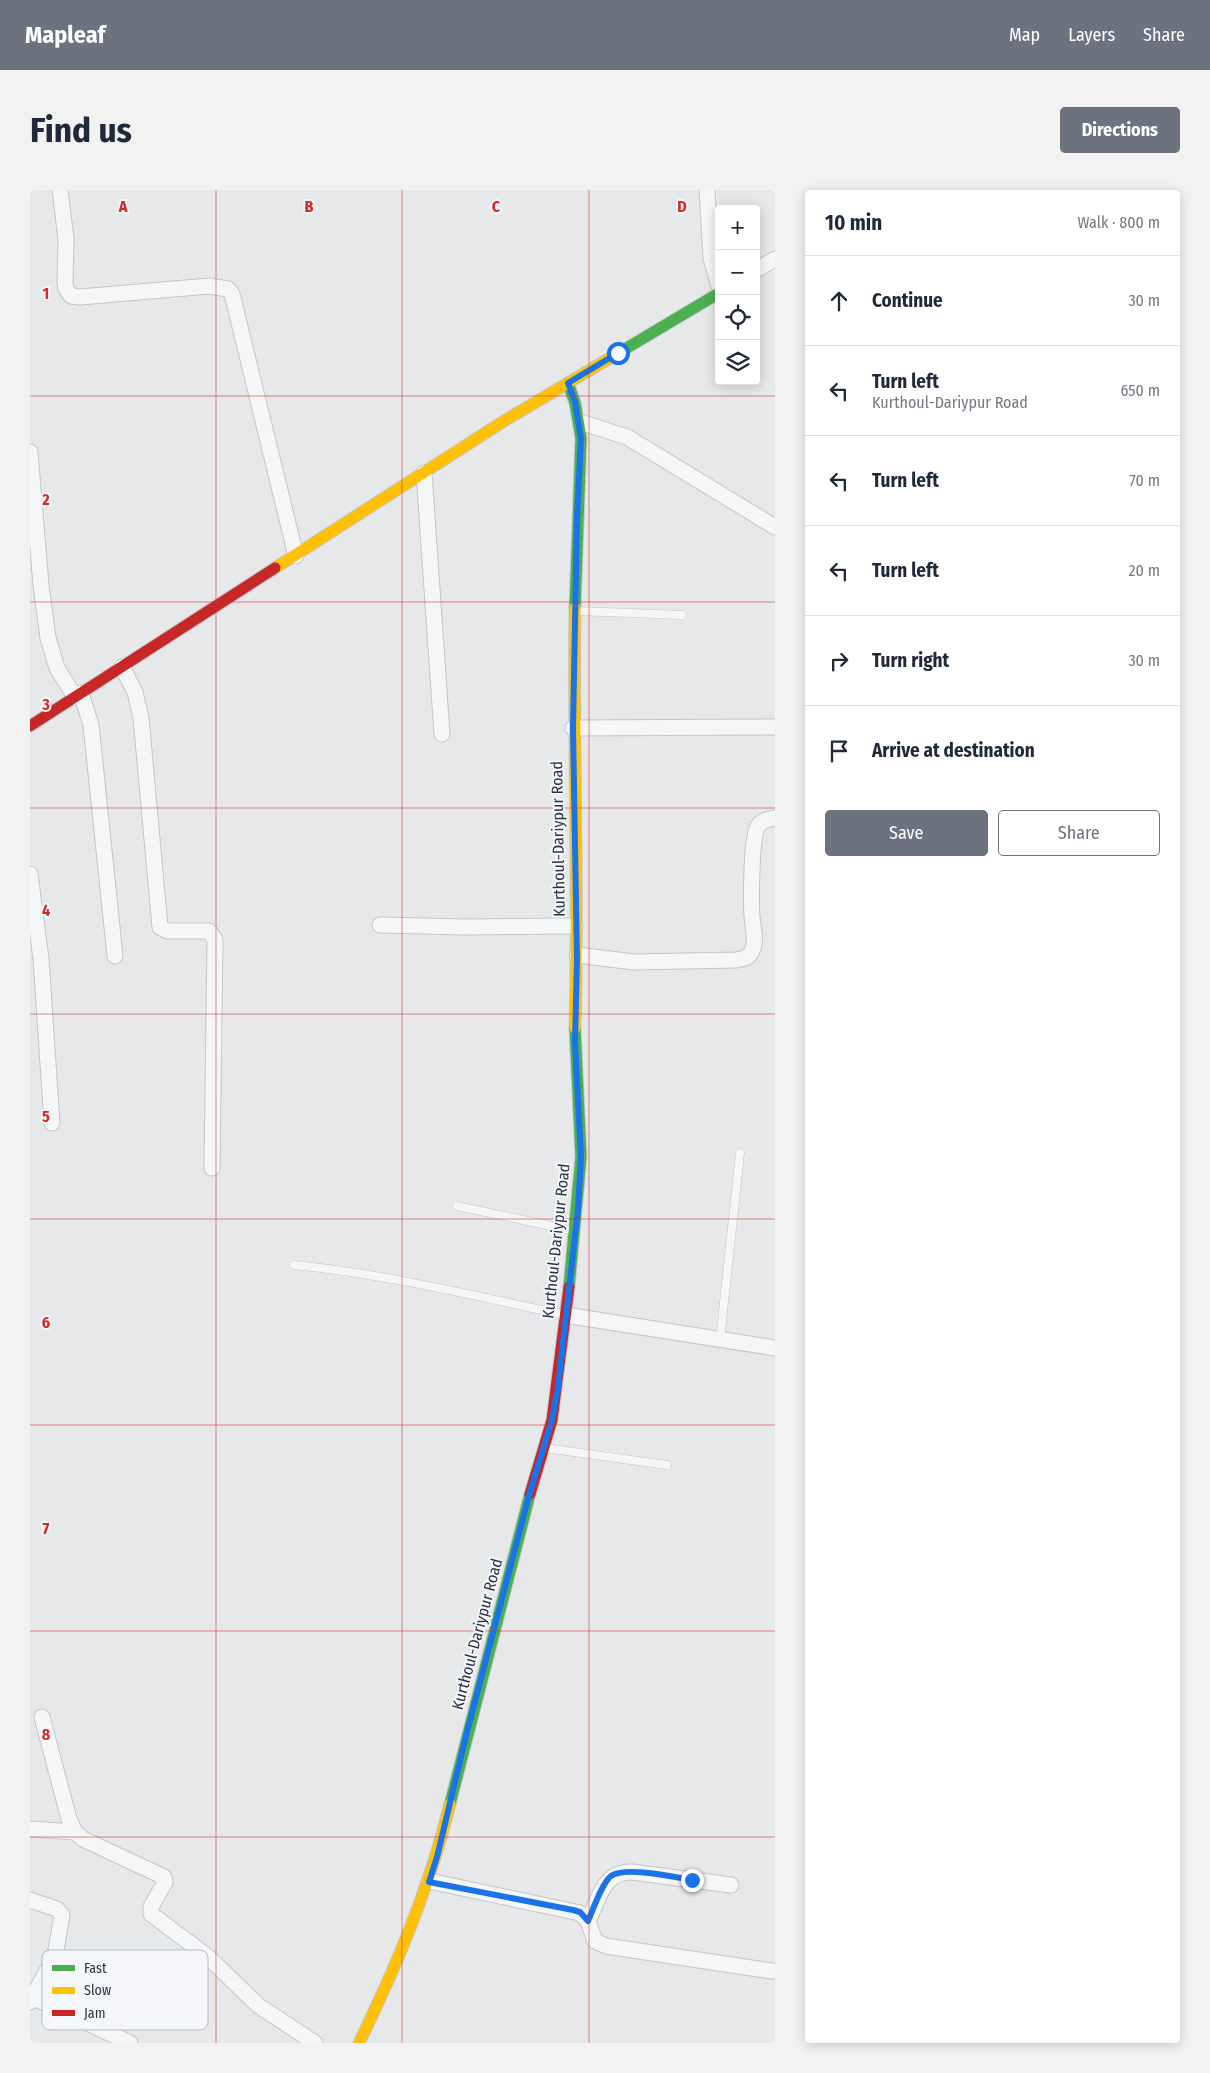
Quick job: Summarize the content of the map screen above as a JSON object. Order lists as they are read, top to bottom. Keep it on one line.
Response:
{"streets":{"street":["Kurthoul-Dariypur Road"]},"legend":["Fast","Slow","Jam"],"page":{"header":"Mapleaf","nav":["Map","Layers","Share"],"buttons":["Directions",["Save","Share"]],"title":"Find us","heading":["10 min","Walk · 800 m"],"map_buttons":["+","−"],"list":[["Continue","30 m"],["Turn left","Kurthoul-Dariypur Road","650 m"],["Turn left","70 m"],["Turn left","20 m"],["Turn right","30 m"],"Arrive at destination"]},"grid":{"columns":["A","B","C","D"],"rows":["1","2","3","4","5","6","7","8"]}}
